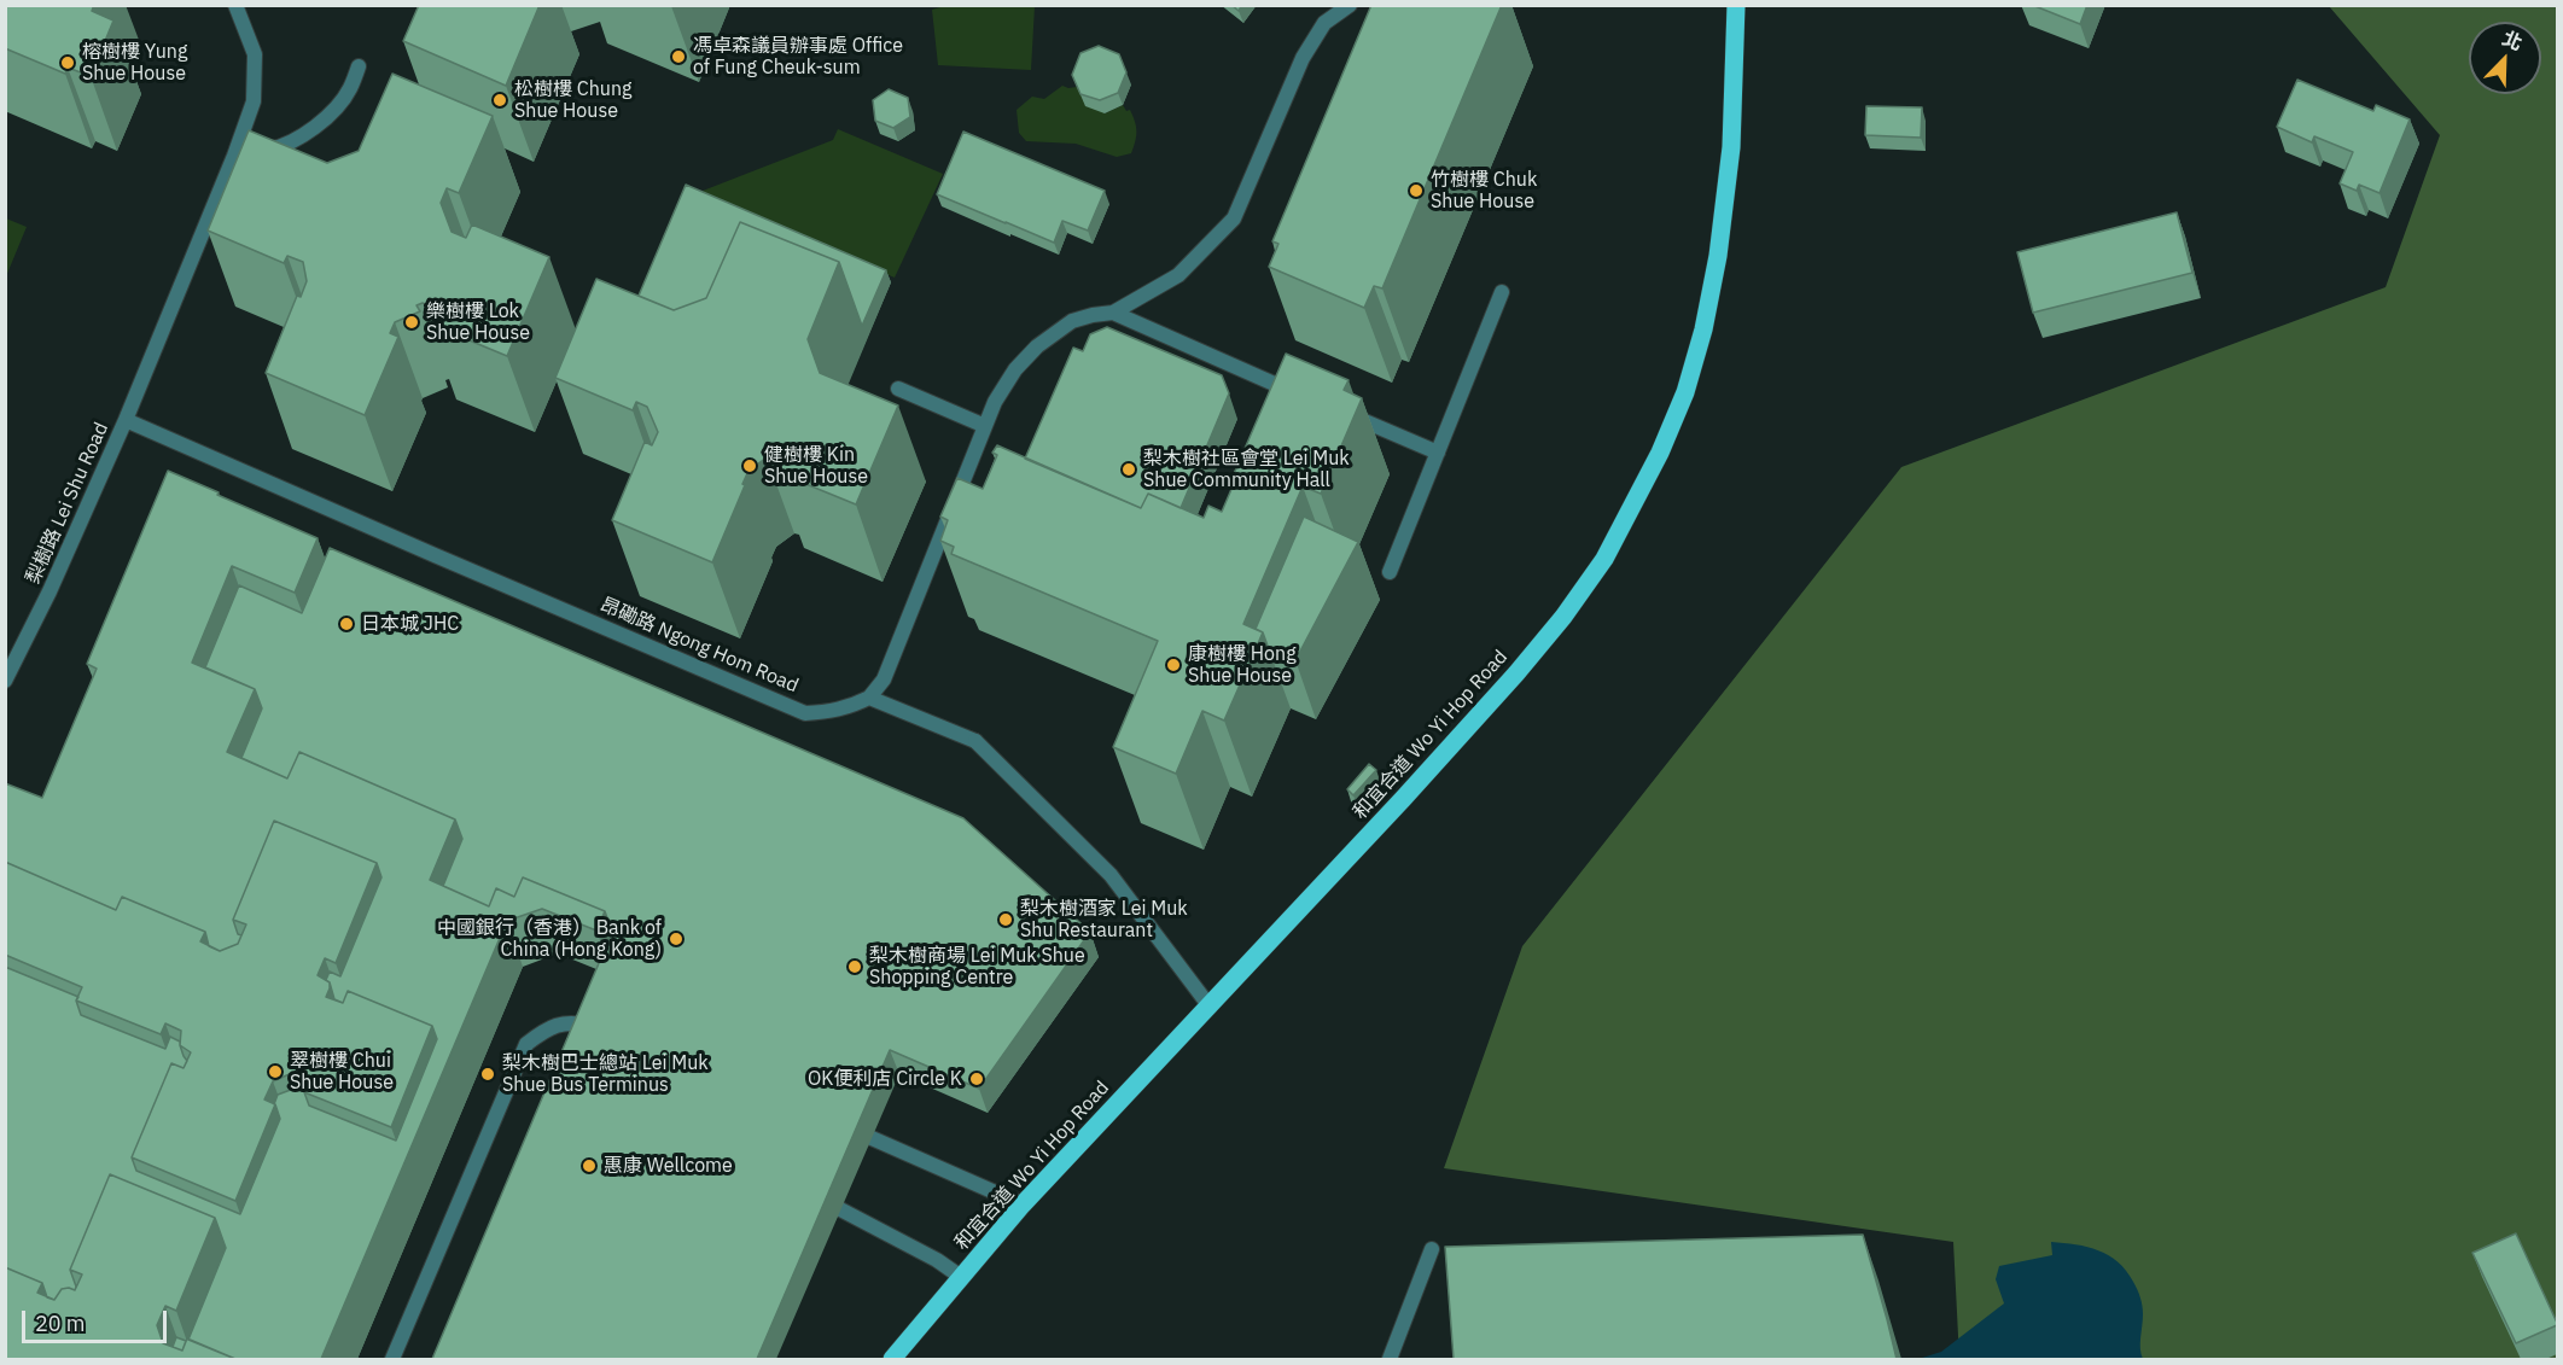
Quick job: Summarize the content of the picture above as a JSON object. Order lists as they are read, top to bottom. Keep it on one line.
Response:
{"streets":{"main road":["和宜合道 Wo Yi Hop Road"],"street":["梨樹路 Lei Shu Road","昂磡路 Ngong Hom Road"]},"crossings":[["梨樹路 Lei Shu Road","昂磡路 Ngong Hom Road"]],"places":["馮卓森議員辦事處 Office of Fung Cheuk-sum","榕樹樓 Yung Shue House","松樹樓 Chung Shue House","竹樹樓 Chuk Shue House","樂樹樓 Lok Shue House","健樹樓 Kin Shue House","梨木樹社區會堂 Lei Muk Shue Community Hall","日本城 JHC","康樹樓 Hong Shue House","梨木樹酒家 Lei Muk Shu Restaurant","中國銀行（香港） Bank of China (Hong Kong)","梨木樹商場 Lei Muk Shue Shopping Centre","翠樹樓 Chui Shue House","梨木樹巴士總站 Lei Muk Shue Bus Terminus","OK便利店 Circle K","惠康 Wellcome"],"scale_bar":"20 m","north":"top right"}
